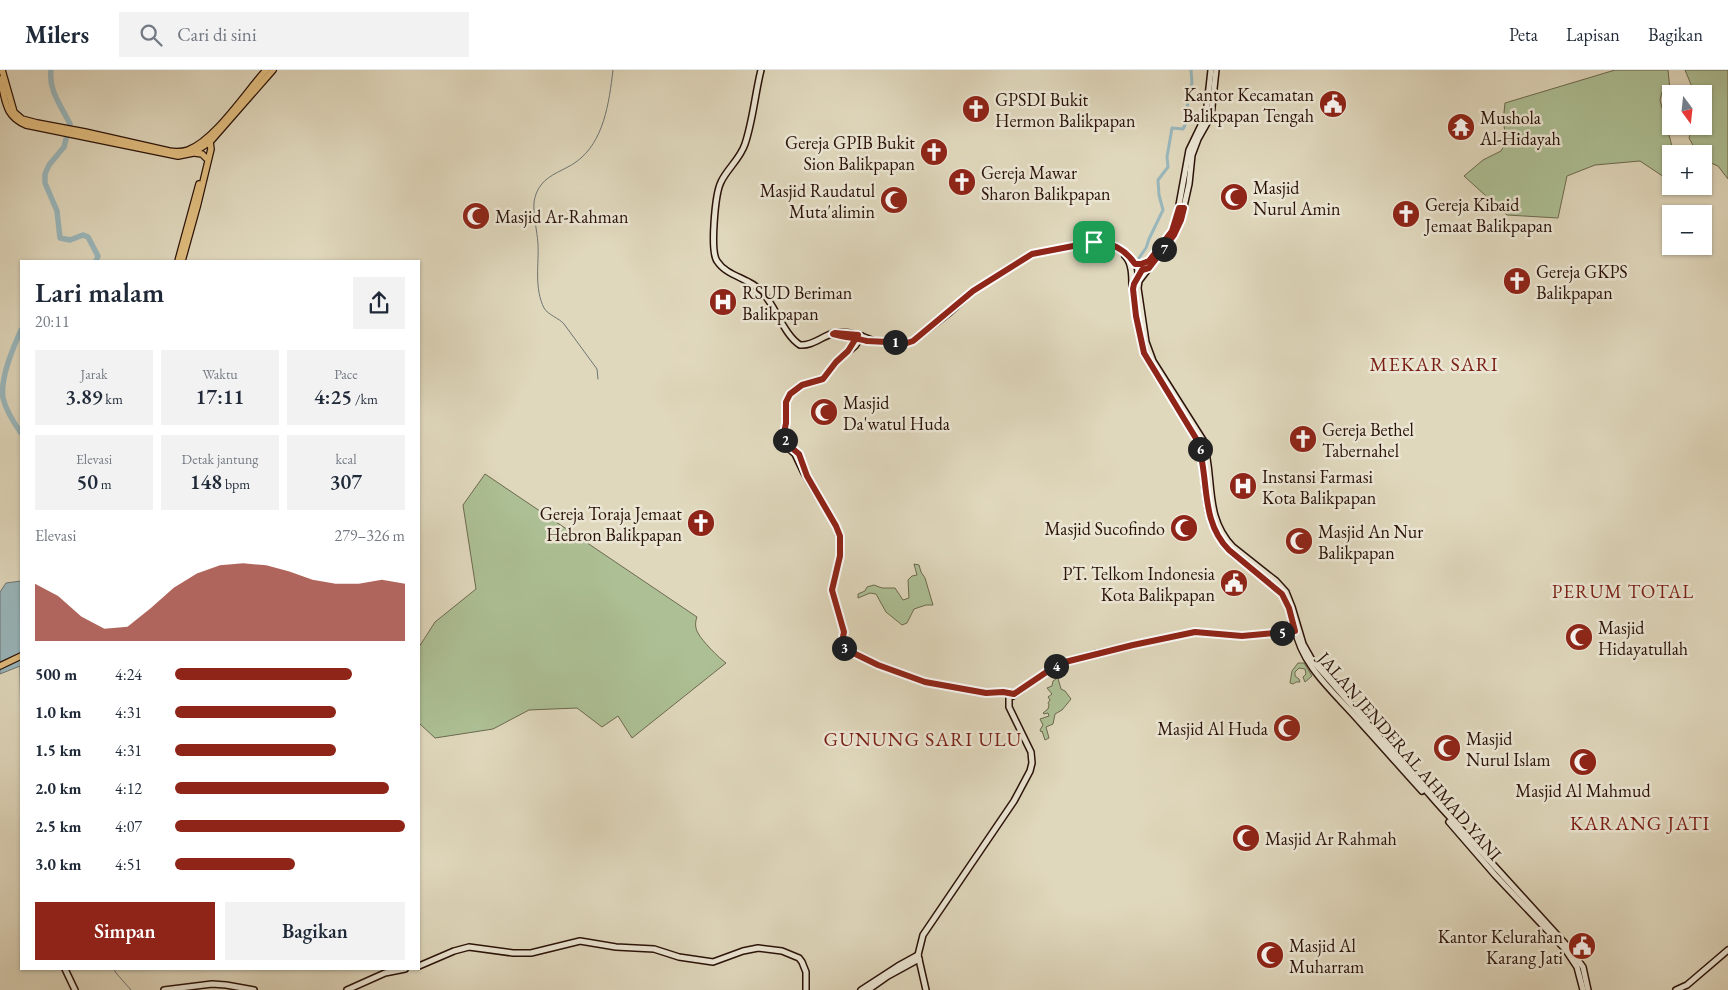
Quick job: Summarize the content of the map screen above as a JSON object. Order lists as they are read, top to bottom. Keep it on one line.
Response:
{"streets":{"main road":["JALAN JENDERAL AHMAD YANI"]},"districts":["MEKAR SARI","PERUM TOTAL","GUNUNG SARI ULU","KARANG JATI"],"places":{"public building":["Kantor Kecamatan Balikpapan Tengah","PT. Telkom Indonesia Kota Balikpapan","Kantor Kelurahan Karang Jati"],"church":["GPSDI Bukit Hermon Balikpapan","Gereja GPIB Bukit Sion Balikpapan","Gereja Mawar Sharon Balikpapan","Gereja Kibaid Jemaat Balikpapan","Gereja GKPS Balikpapan","Gereja Bethel Tabernahel","Gereja Toraja Jemaat Hebron Balikpapan"],"temple":["Mushola Al-Hidayah"],"mosque":["Masjid Nurul Amin","Masjid Raudatul Muta'alimin","Masjid Ar-Rahman","Masjid Da'watul Huda","Masjid Sucofindo","Masjid An Nur Balikpapan","Masjid Hidayatullah","Masjid Al Huda","Masjid Nurul Islam","Masjid Al Mahmud","Masjid Ar Rahmah","Masjid Al Muharram"],"hospital":["RSUD Beriman Balikpapan","Instansi Farmasi Kota Balikpapan"]},"north":"bottom","page":{"header":"Milers","search":"Cari di sini","nav":["Peta","Lapisan","Bagikan"],"map_buttons":["+","−"],"pins":["7","1","2","6","5","3","4"],"heading":["Lari malam","20:11"],"stats":[["Jarak","3.89 km"],["Waktu","17:11"],["Pace","4:25 /km"],["Elevasi","50 m"],["Detak jantung","148 bpm"],["kcal","307"]],"chart":["Elevasi","279–326 m"],"list":[{"name":"500 m","note":"4:24"},{"name":"1.0 km","note":"4:31"},{"name":"1.5 km","note":"4:31"},{"name":"2.0 km","note":"4:12"},{"name":"2.5 km","note":"4:07"},{"name":"3.0 km","note":"4:51"}],"buttons":["Simpan","Bagikan"]}}
